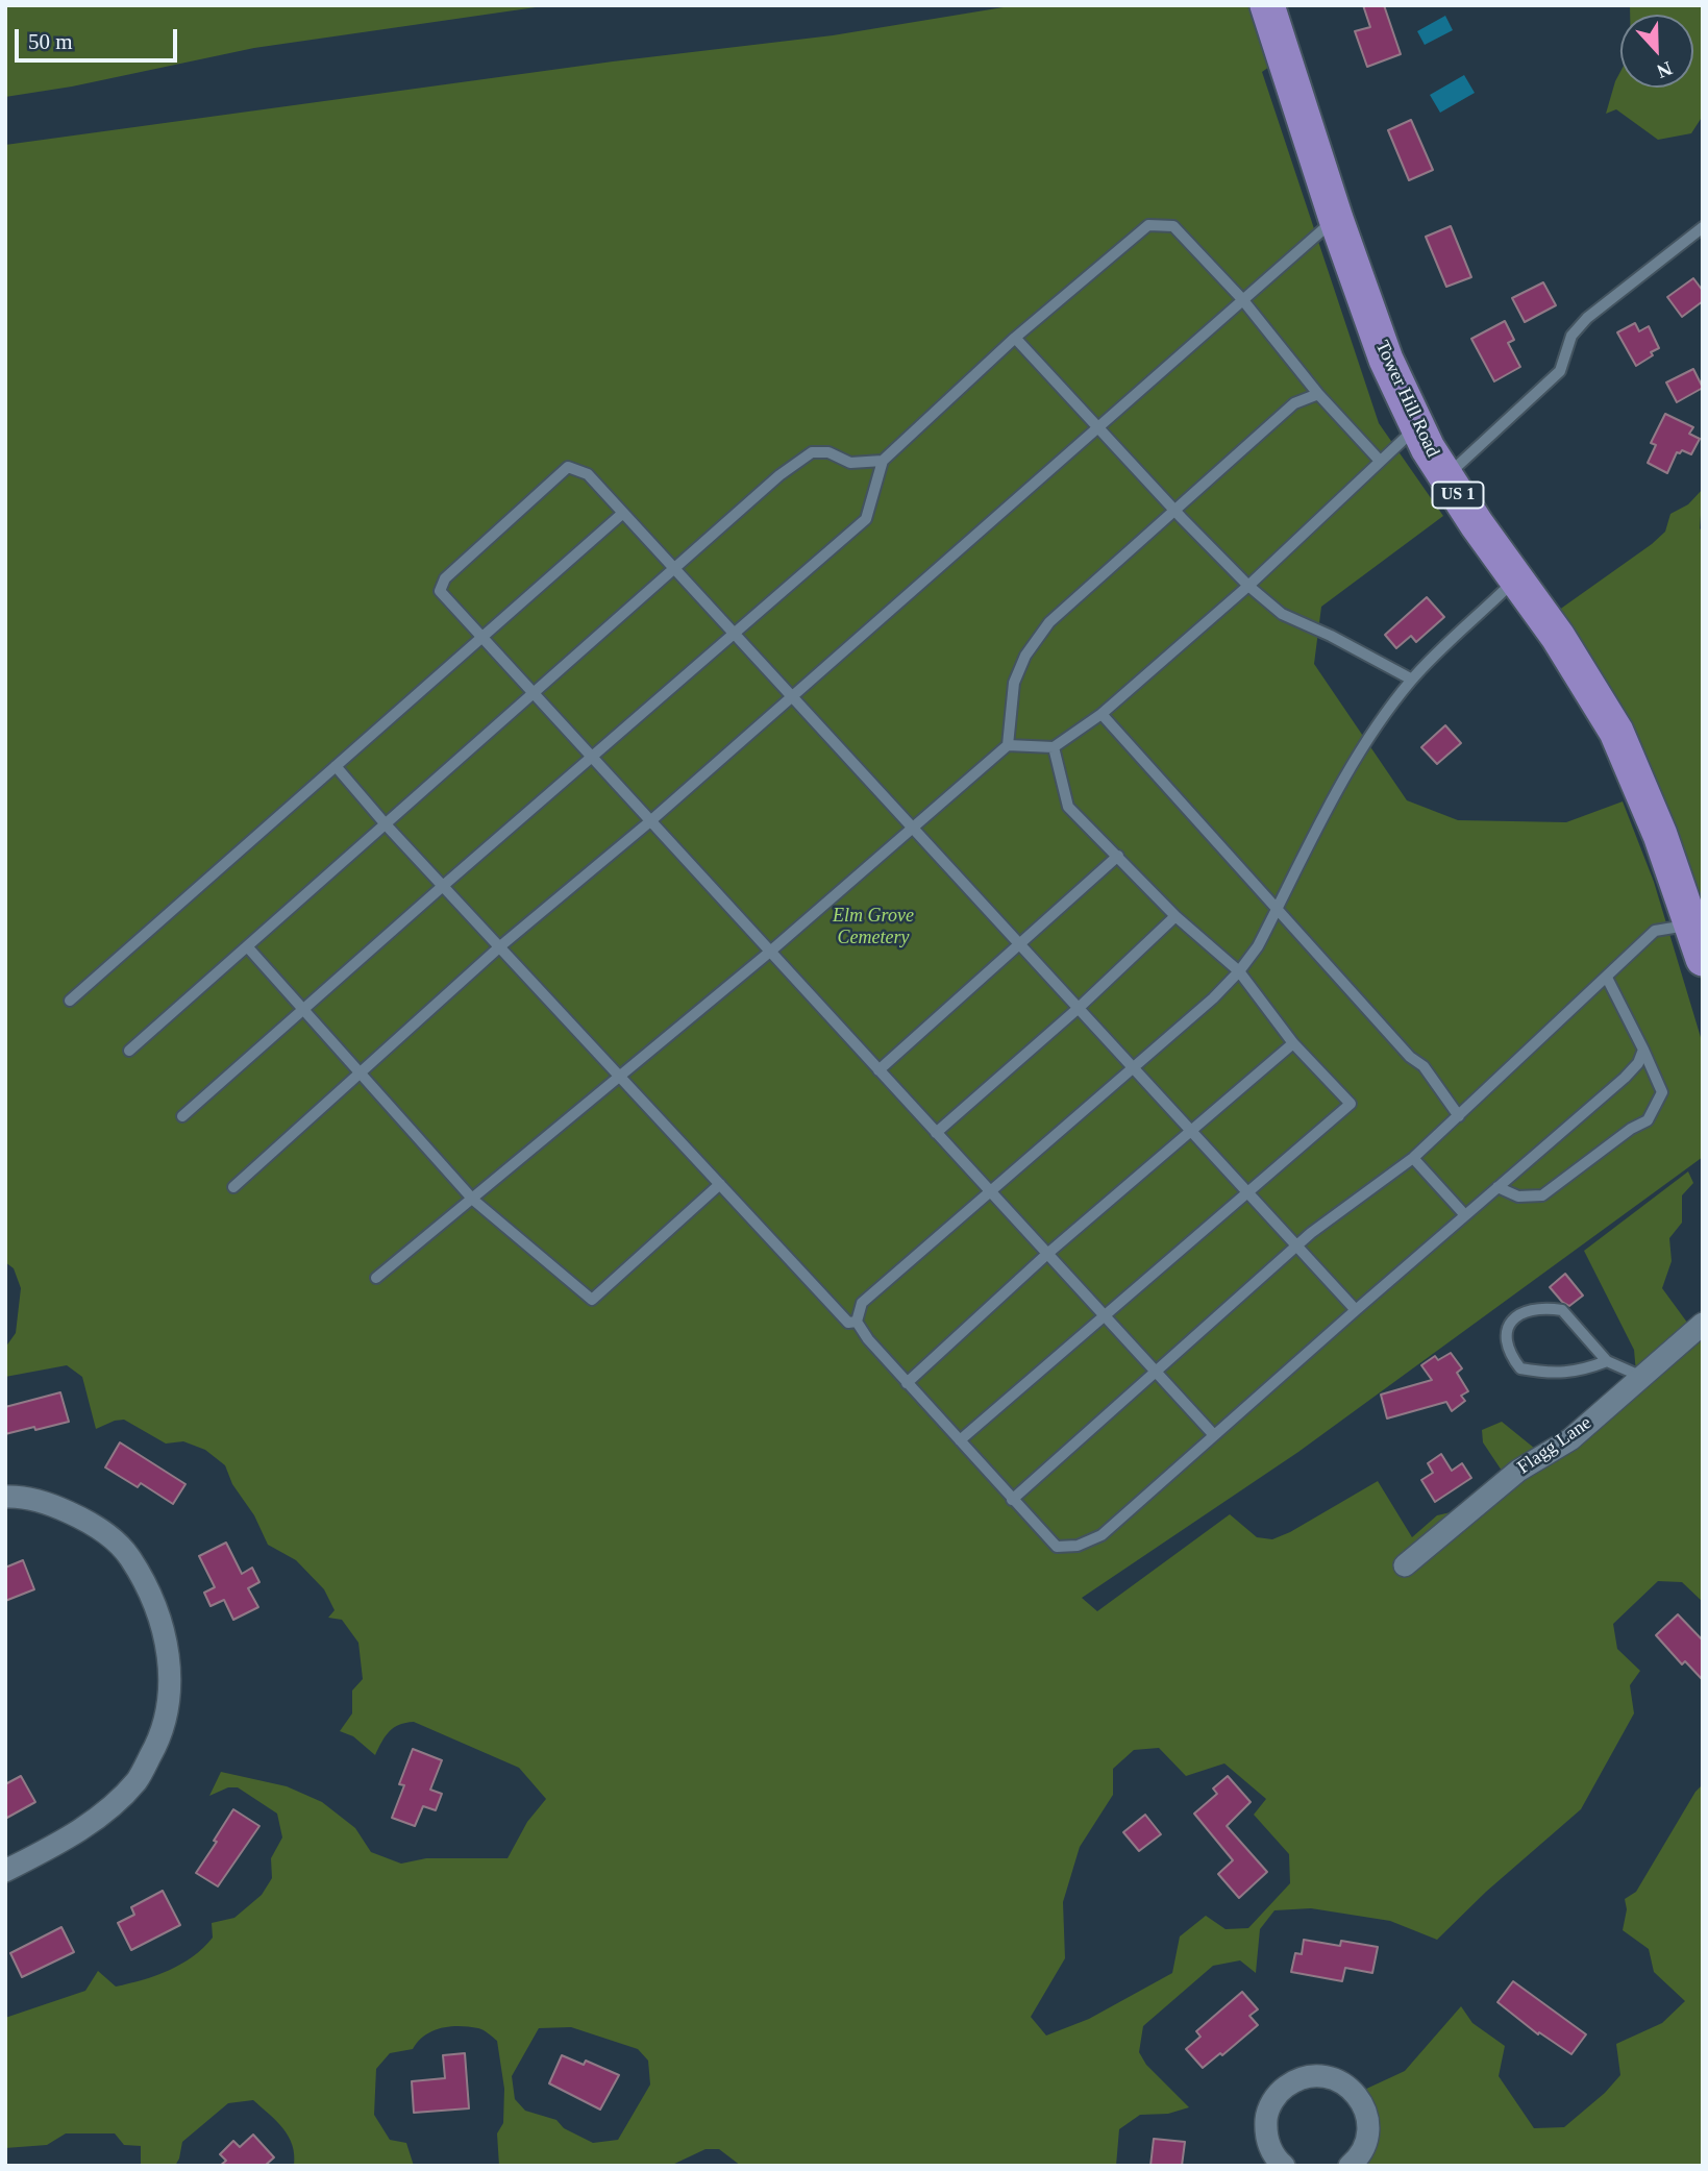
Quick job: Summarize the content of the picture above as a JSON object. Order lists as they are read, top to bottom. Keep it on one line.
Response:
{"streets":{"main road":["Tower Hill Road","US 1"],"street":["Flagg Lane"]},"parks":["Elm Grove Cemetery"],"scale_bar":"50 m","north":"bottom"}
